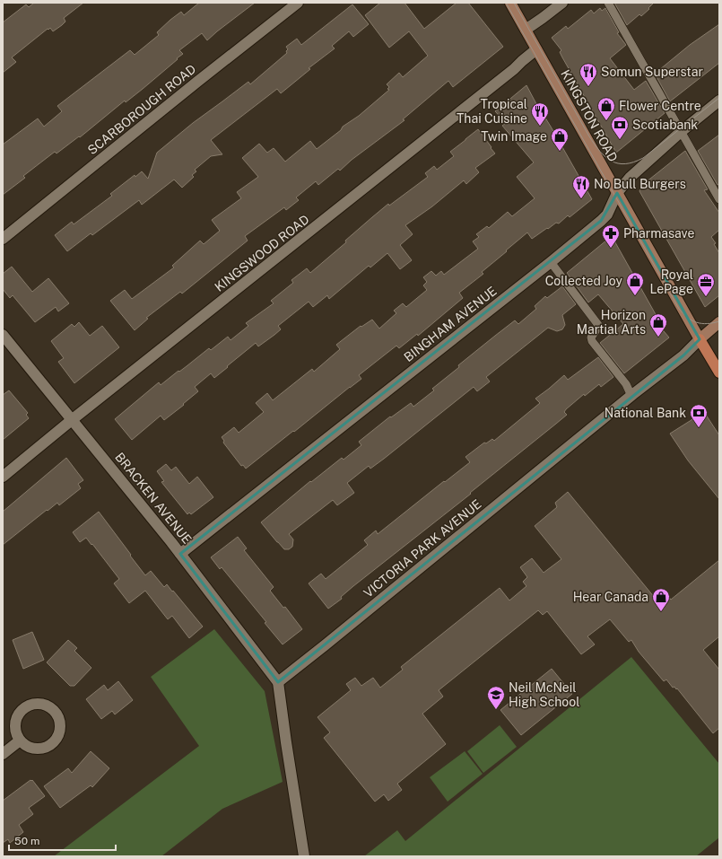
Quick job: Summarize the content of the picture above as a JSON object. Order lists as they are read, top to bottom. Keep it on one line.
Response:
{"streets":{"main road":["KINGSTON ROAD","VICTORIA PARK AVENUE"],"street":["SCARBOROUGH ROAD","KINGSWOOD ROAD","BINGHAM AVENUE","BRACKEN AVENUE"]},"crossings":[["KINGSTON ROAD","KINGSWOOD ROAD"],["KINGSTON ROAD","BINGHAM AVENUE"],["KINGSTON ROAD","VICTORIA PARK AVENUE"],["KINGSWOOD ROAD","BRACKEN AVENUE"],["BINGHAM AVENUE","BRACKEN AVENUE"],["BRACKEN AVENUE","VICTORIA PARK AVENUE"]],"places":{"restaurant":["Somun Superstar","Tropical Thai Cuisine","No Bull Burgers"],"shop":["Flower Centre","Twin Image","Collected Joy","Horizon Martial Arts","Hear Canada"],"bank":["Scotiabank","National Bank"],"pharmacy":["Pharmasave"],"office":["Royal LePage"],"school or university":["Neil McNeil High School"]},"scale_bar":"50 m"}
